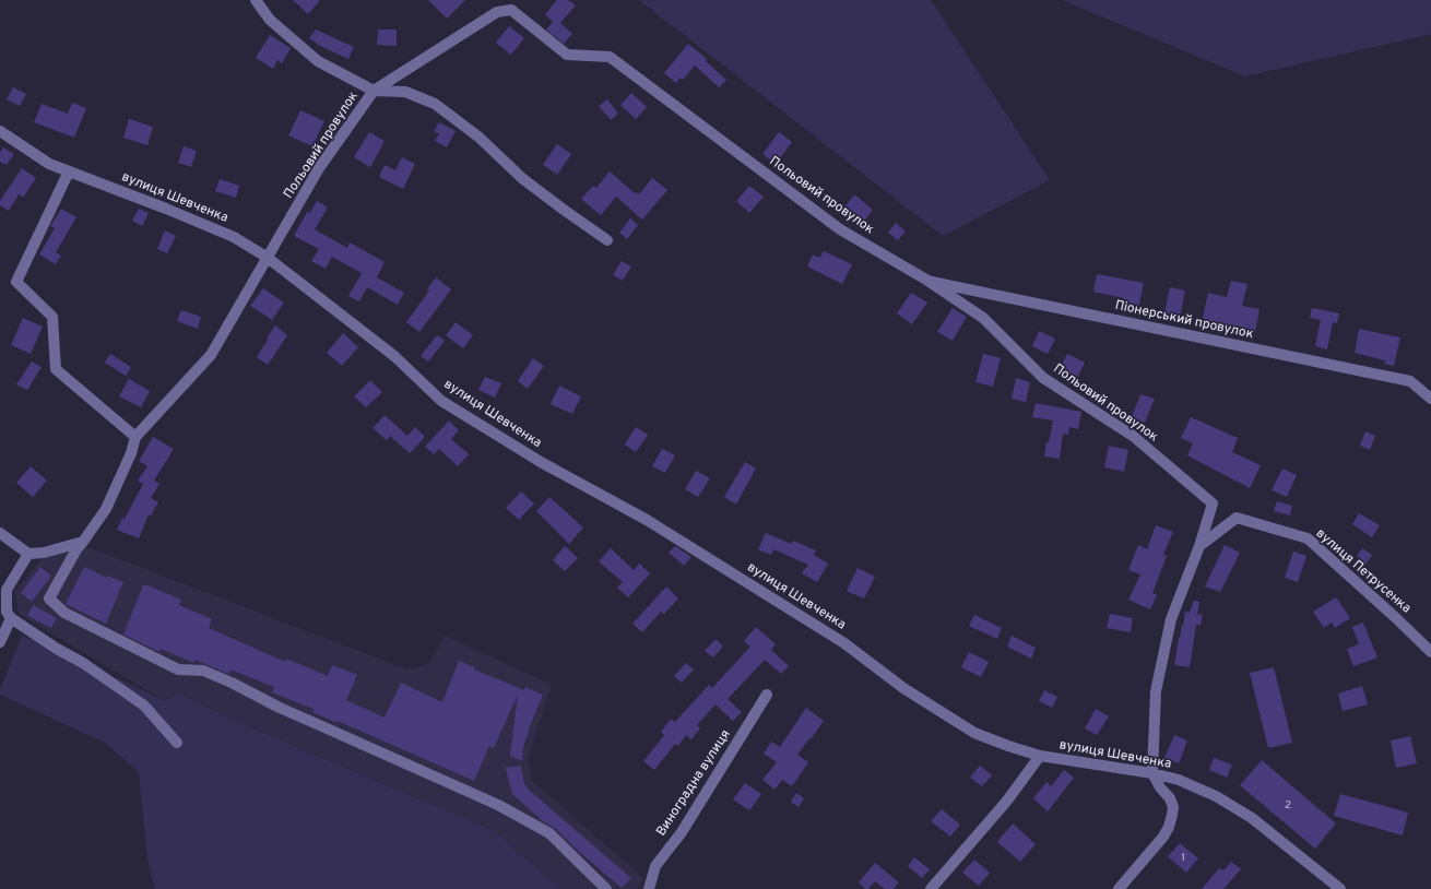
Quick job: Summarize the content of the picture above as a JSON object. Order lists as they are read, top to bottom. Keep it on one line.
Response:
{"streets":{"street":["Польовий провулок","вулиця Шевченка","Піонерський провулок","вулиця Петрусенка","Виноградна вулиця"]},"crossings":[["Польовий провулок","вулиця Шевченка"],["Польовий провулок","Піонерський провулок"],["Польовий провулок","вулиця Петрусенка"]],"house_numbers":["2","1"]}
